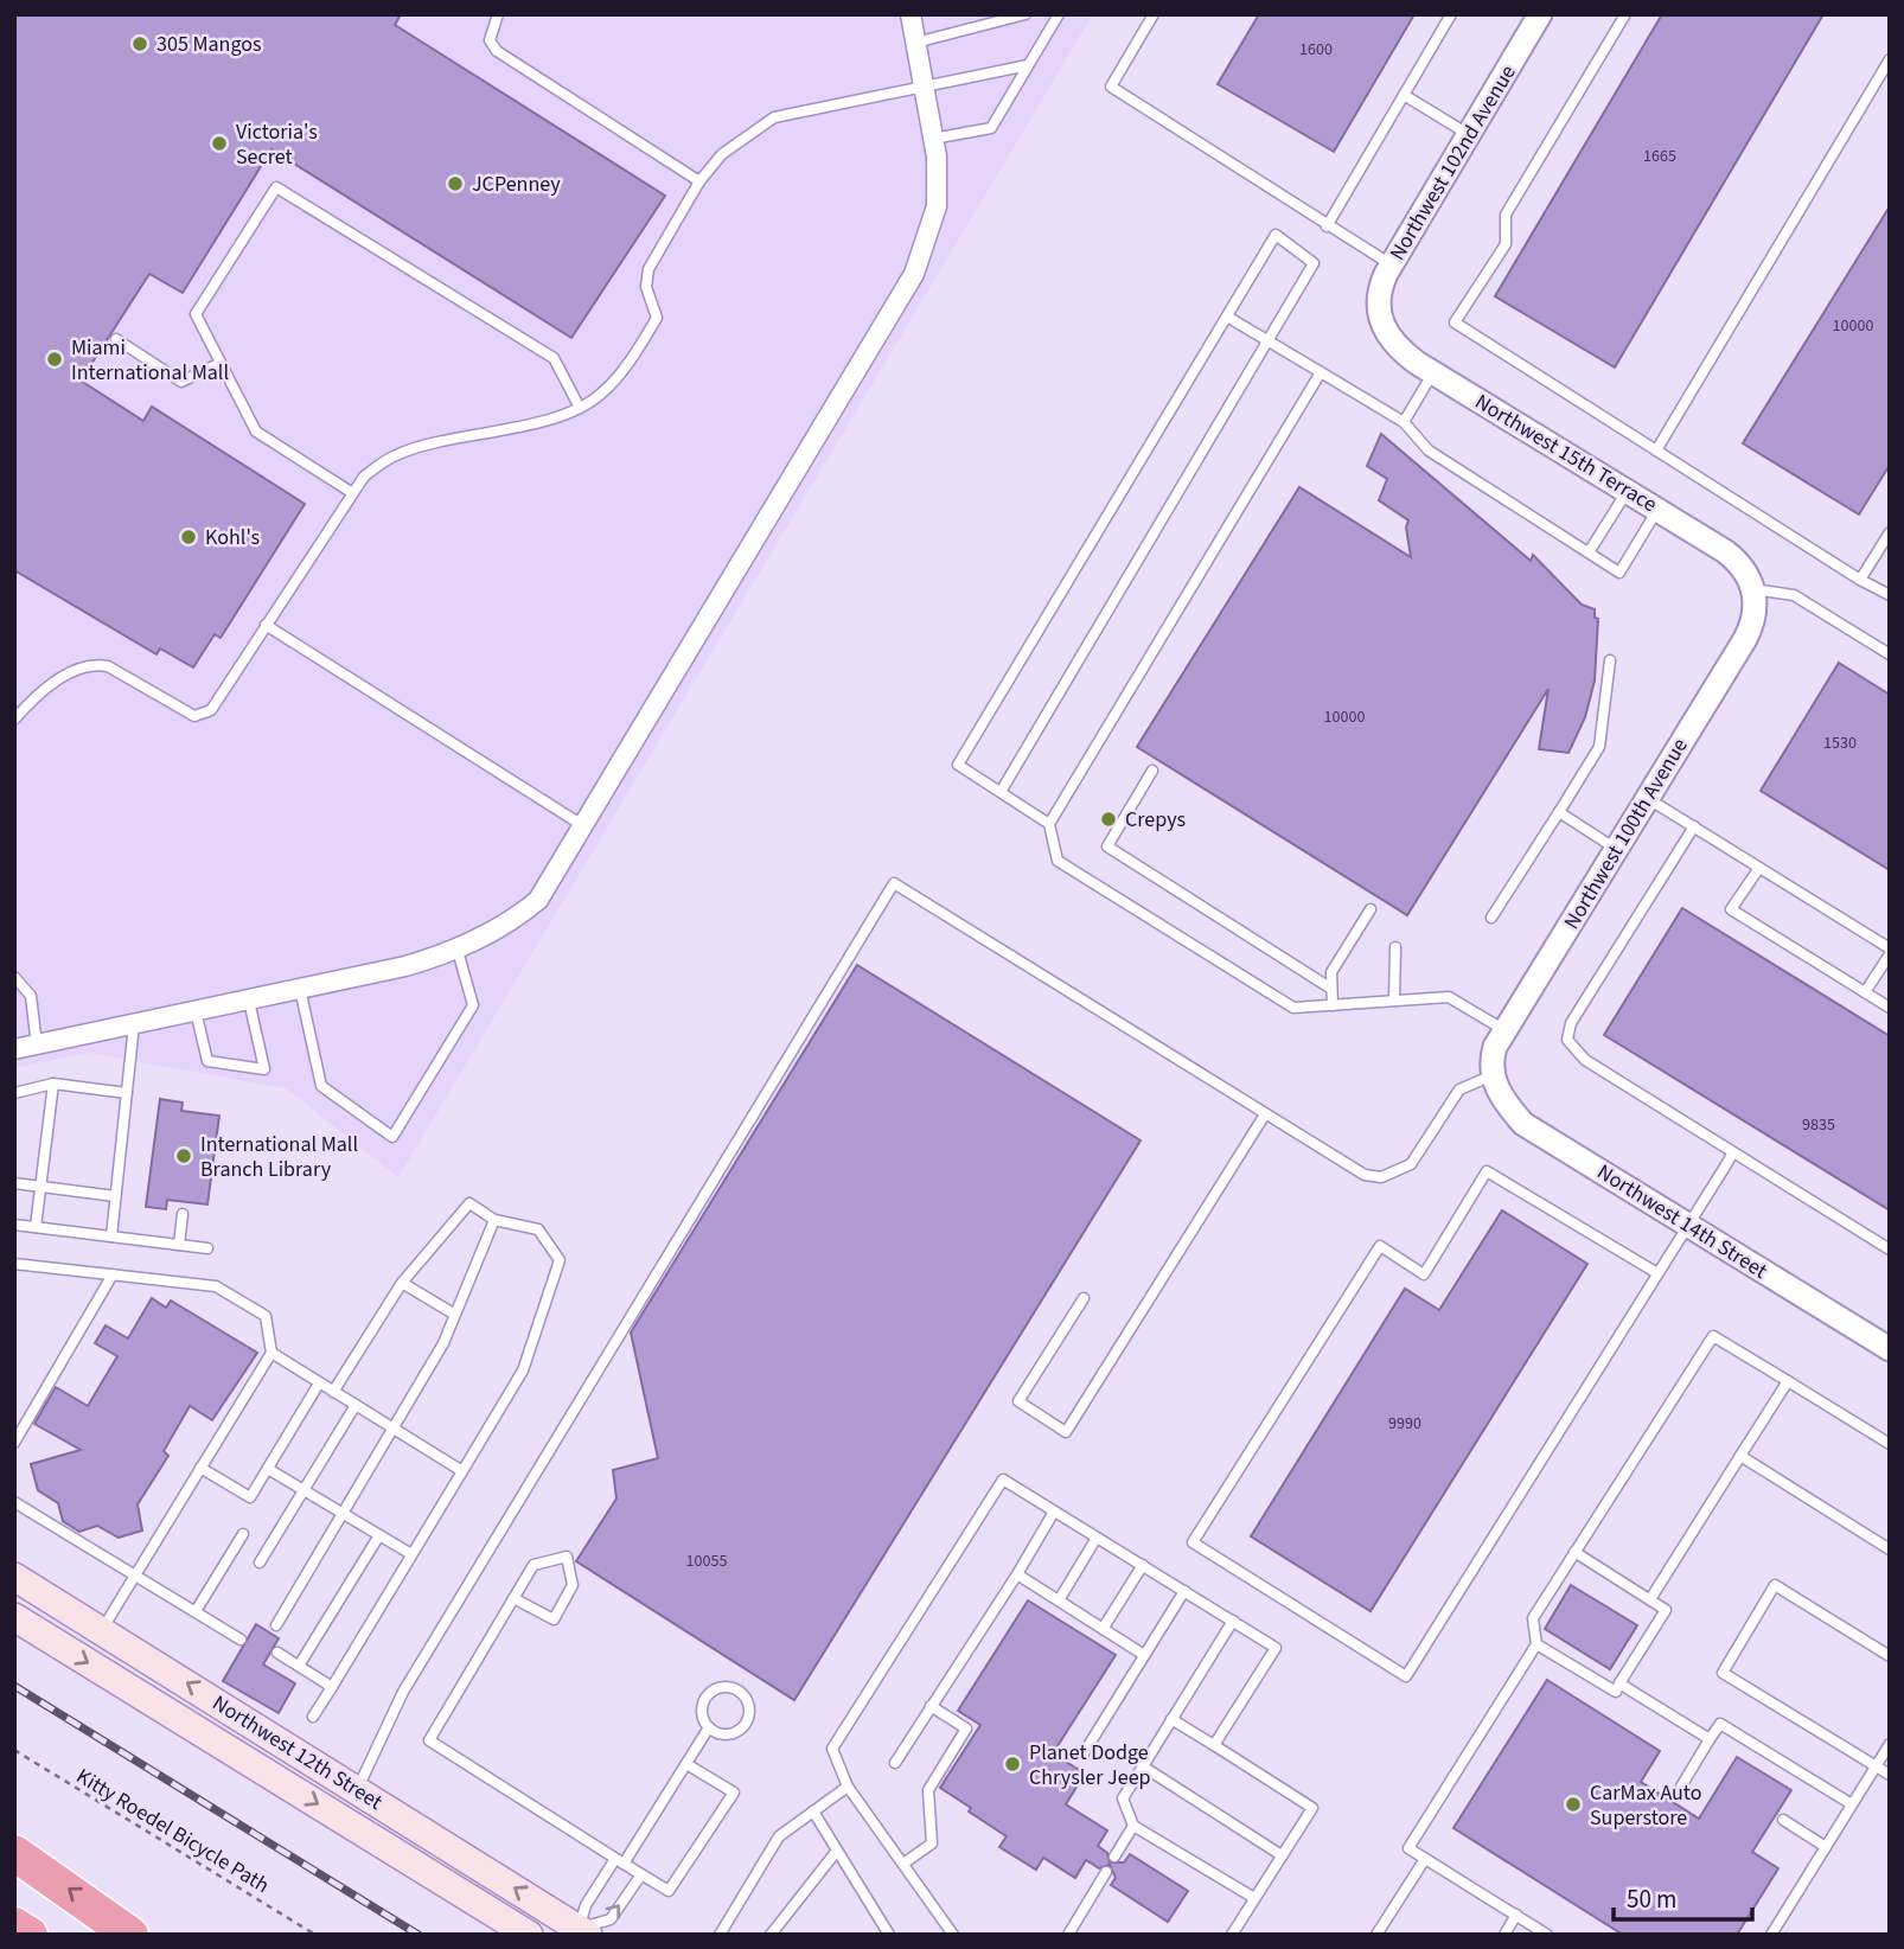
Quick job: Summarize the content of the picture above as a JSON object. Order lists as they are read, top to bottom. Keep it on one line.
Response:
{"streets":{"main road":["Northwest 12th Street"],"street":["Northwest 102nd Avenue","Northwest 15th Terrace","Northwest 100th Avenue","Northwest 14th Street"],"path":["Kitty Roedel Bicycle Path"]},"crossings":[["Northwest 102nd Avenue","Northwest 15th Terrace"],["Northwest 15th Terrace","Northwest 100th Avenue"],["Northwest 100th Avenue","Northwest 14th Street"]],"places":["305 Mangos","Victoria's Secret","JCPenney","Miami International Mall","Kohl's","Crepys","International Mall Branch Library","Planet Dodge Chrysler Jeep","CarMax Auto Superstore"],"house_numbers":["1600","1665","10000","10000","1530","9835","9990","10055"],"scale_bar":"50 m"}
